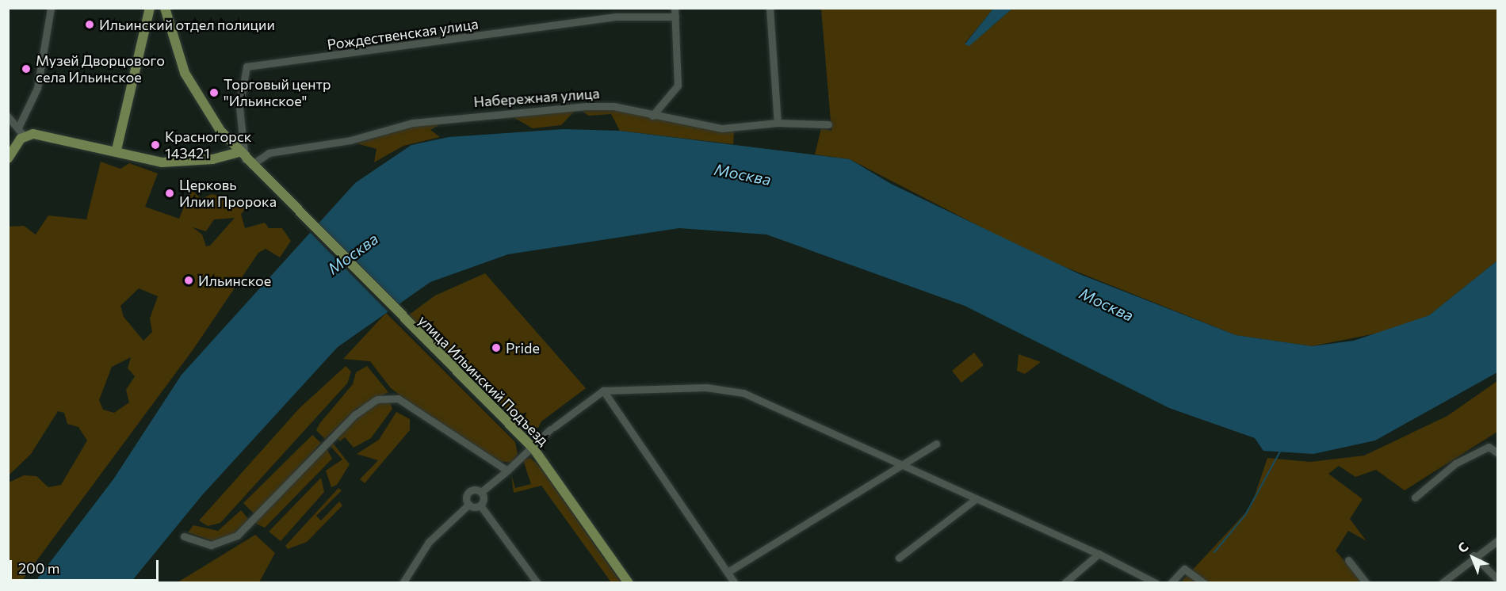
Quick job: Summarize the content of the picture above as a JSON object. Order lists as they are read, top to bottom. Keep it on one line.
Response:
{"streets":{"main road":["улица Ильинский Подъезд"],"street":["Рождественская улица","Набережная улица"]},"crossings":[["Рождественская улица","Набережная улица"],["Рождественская улица","улица Ильинский Подъезд"],["Набережная улица","улица Ильинский Подъезд"]],"water":["Москва"],"places":["Ильинский отдел полиции","Музей Дворцового села Ильинское","Торговый центр \"Ильинское\"","Красногорск 143421","Церковь Илии Пророка","Ильинское","Pride"],"scale_bar":"200 m","north":"top left"}
